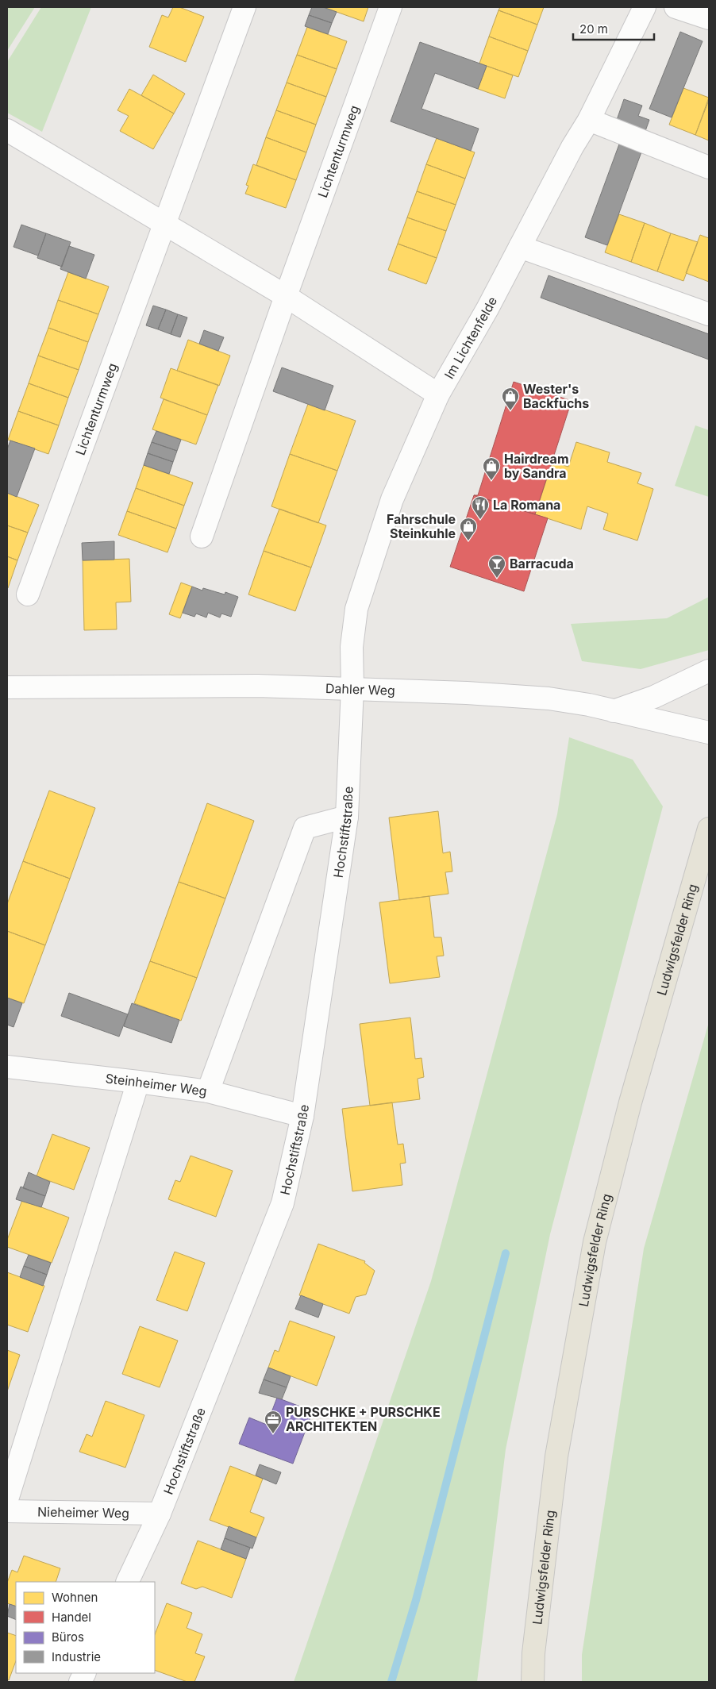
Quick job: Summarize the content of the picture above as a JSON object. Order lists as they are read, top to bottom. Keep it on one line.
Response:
{"streets":{"main road":["Ludwigsfelder Ring"],"street":["Lichtenturmweg","Im Lichtenfelde","Dahler Weg","Hochstiftstraße","Steinheimer Weg","Nieheimer Weg"]},"crossings":[["Im Lichtenfelde","Dahler Weg"],["Im Lichtenfelde","Hochstiftstraße"],["Dahler Weg","Hochstiftstraße"],["Hochstiftstraße","Steinheimer Weg"],["Hochstiftstraße","Nieheimer Weg"]],"places":{"shop":["Wester's Backfuchs","Hairdream by Sandra","Fahrschule Steinkuhle"],"restaurant":["La Romana"],"bar":["Barracuda"],"office":["PURSCHKE + PURSCHKE ARCHITEKTEN"]},"legend":["Wohnen","Handel","Büros","Industrie"],"scale_bar":"20 m"}
